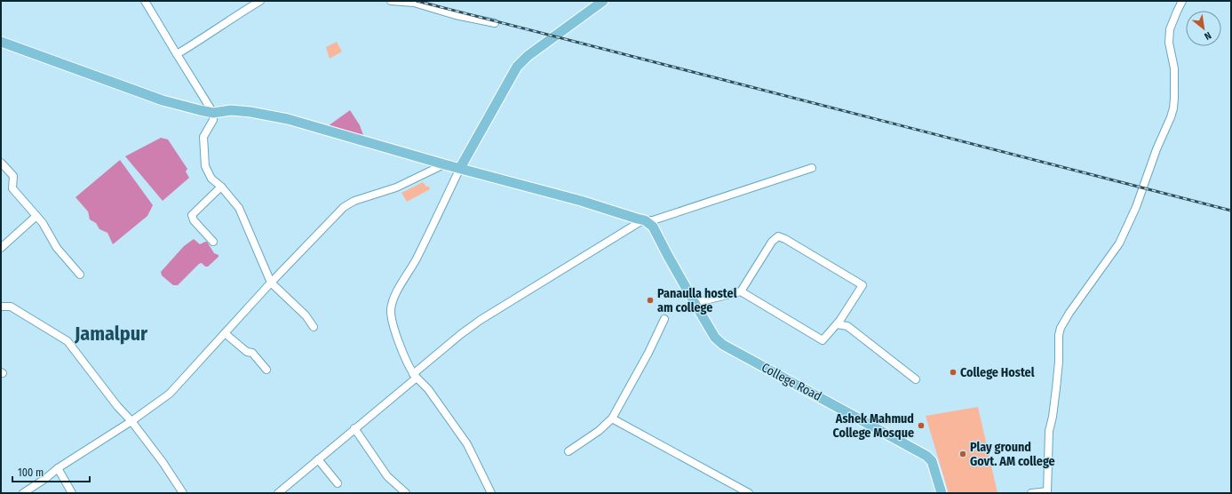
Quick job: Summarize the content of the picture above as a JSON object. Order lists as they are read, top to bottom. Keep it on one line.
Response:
{"streets":{"main road":["College Road"]},"districts":["Jamalpur"],"places":["Panaulla hostel am college","College Hostel","Ashek Mahmud College Mosque","Play ground Govt. AM college"],"scale_bar":"100 m","north":"bottom right"}
